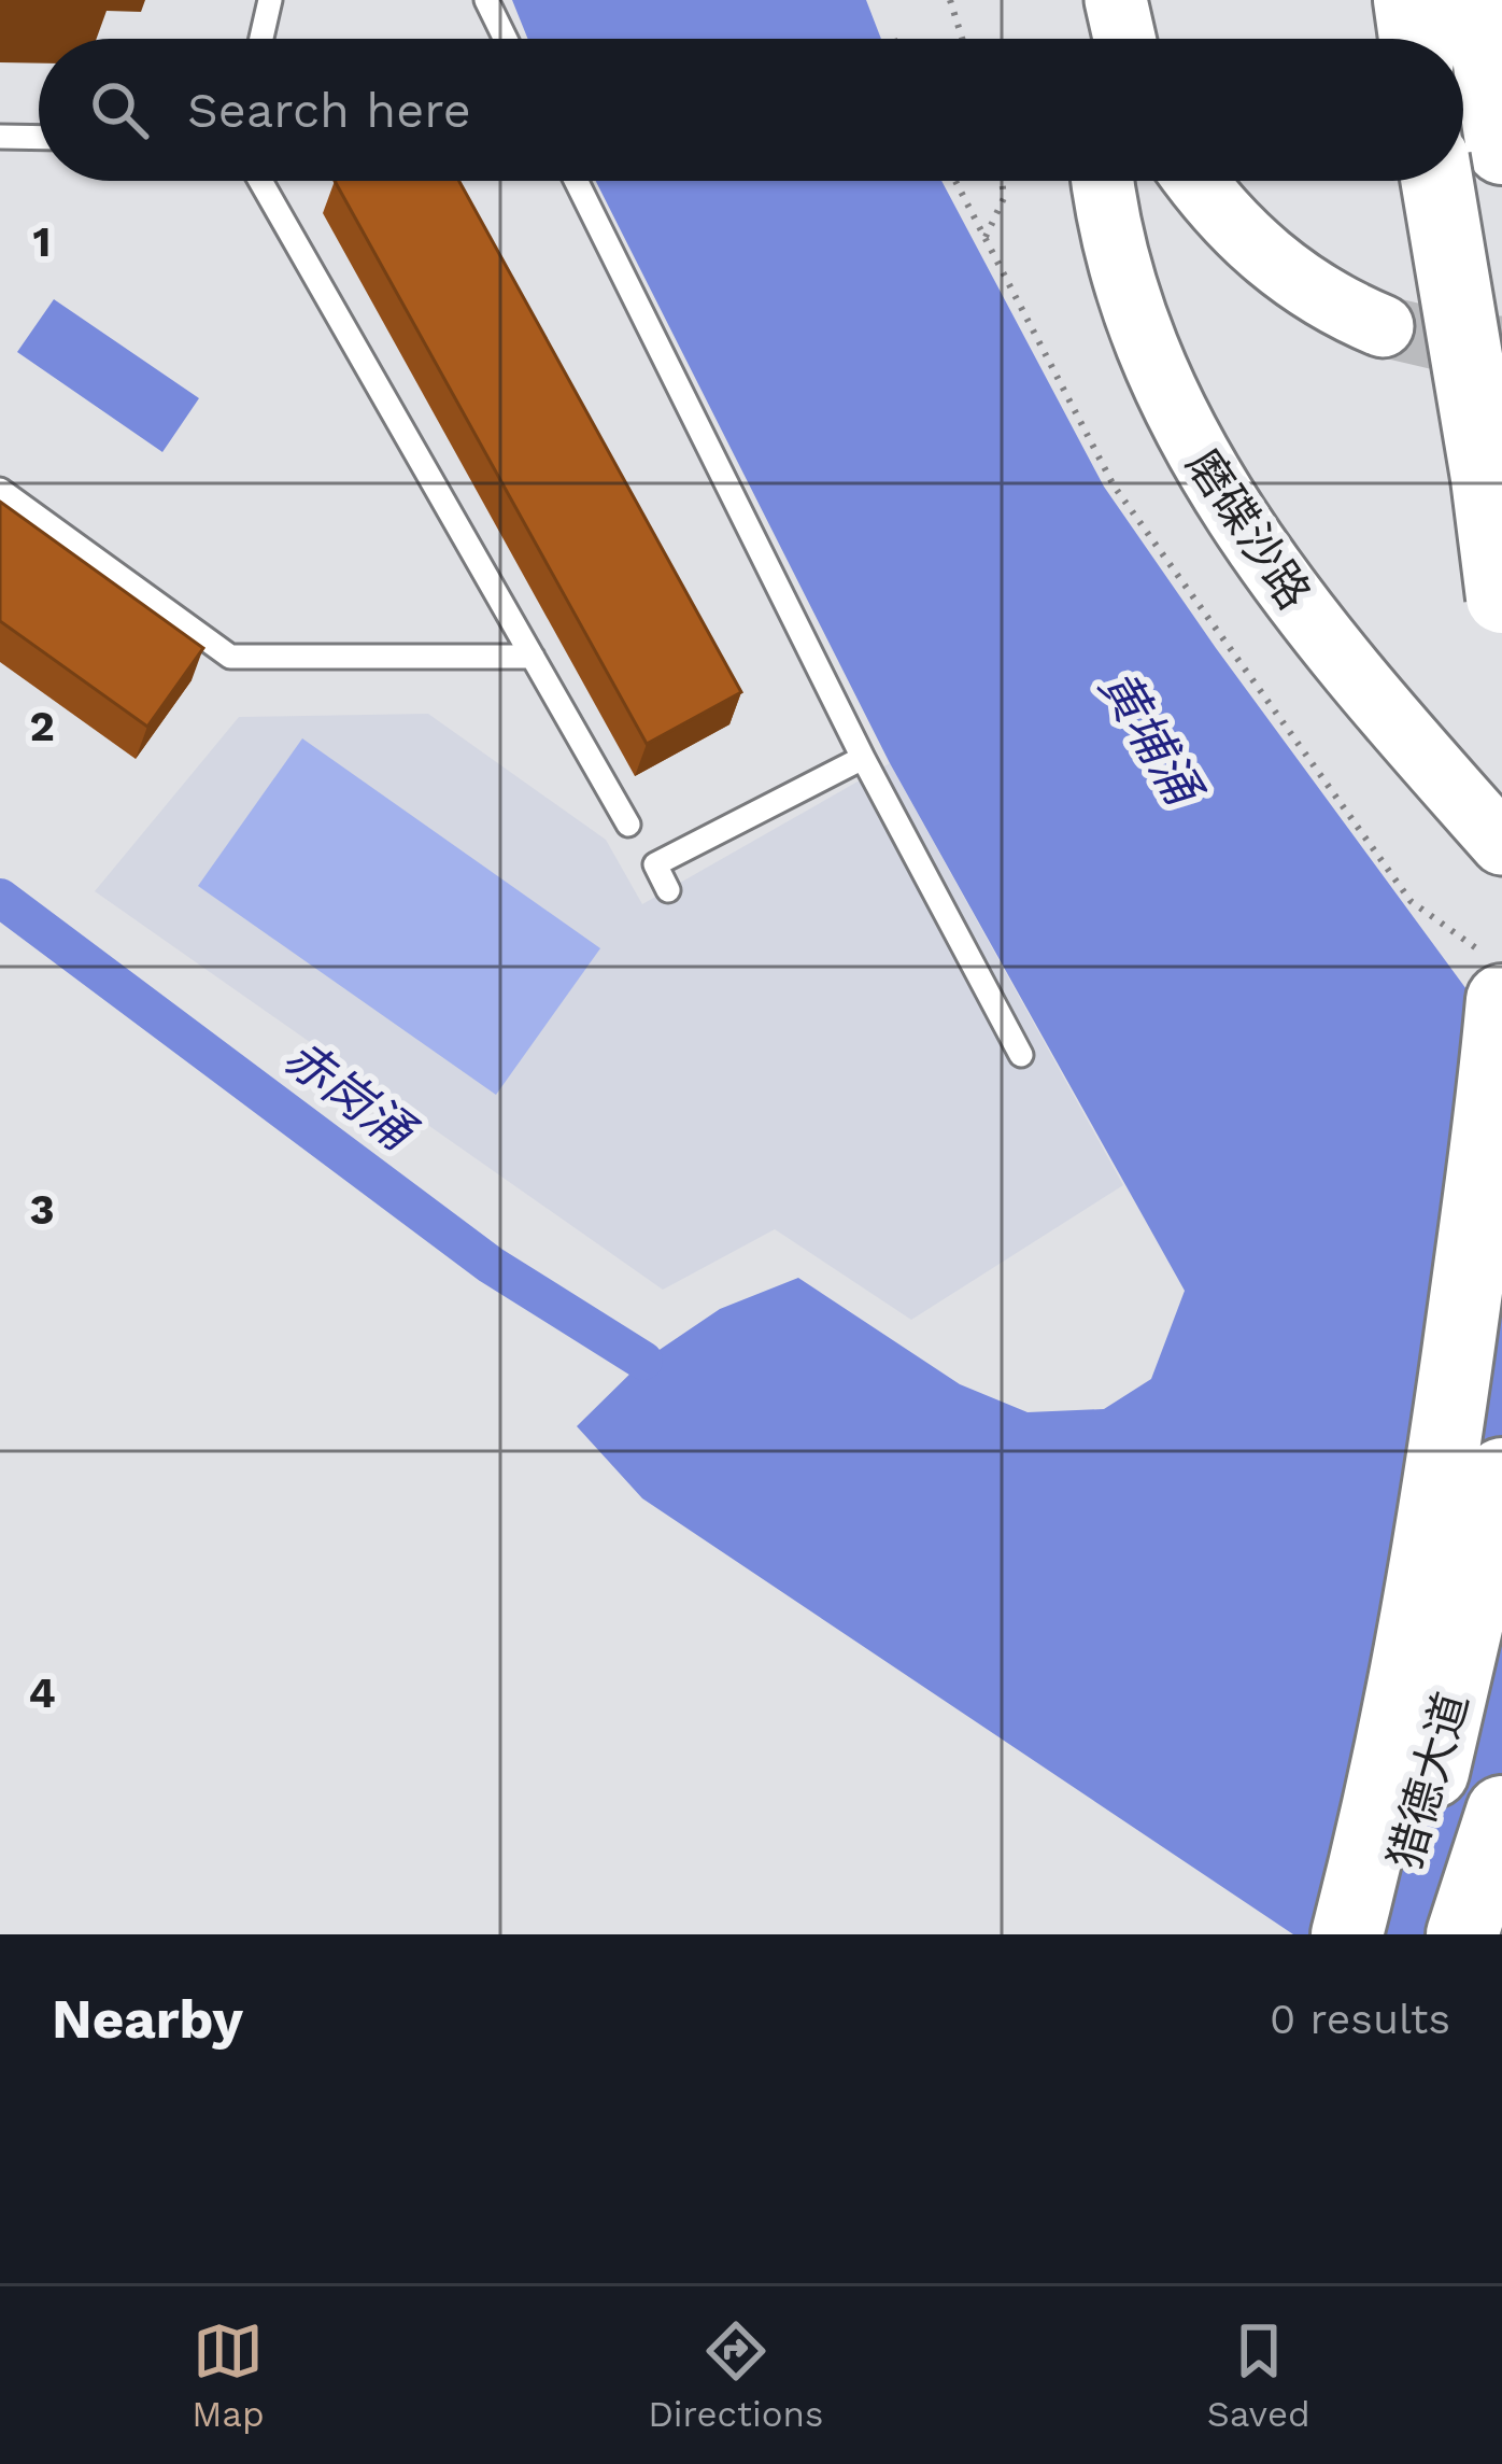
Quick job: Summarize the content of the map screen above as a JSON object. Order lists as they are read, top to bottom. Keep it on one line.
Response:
{"streets":{"highway":["猎德大道"],"street":["磨碟沙路"]},"water":["黄埔涌","赤岗涌"],"page":{"search":"Search here","heading":["Nearby","0 results"],"nav":["Map","Directions","Saved"]},"grid":{"rows":["1","2","3","4"]}}
